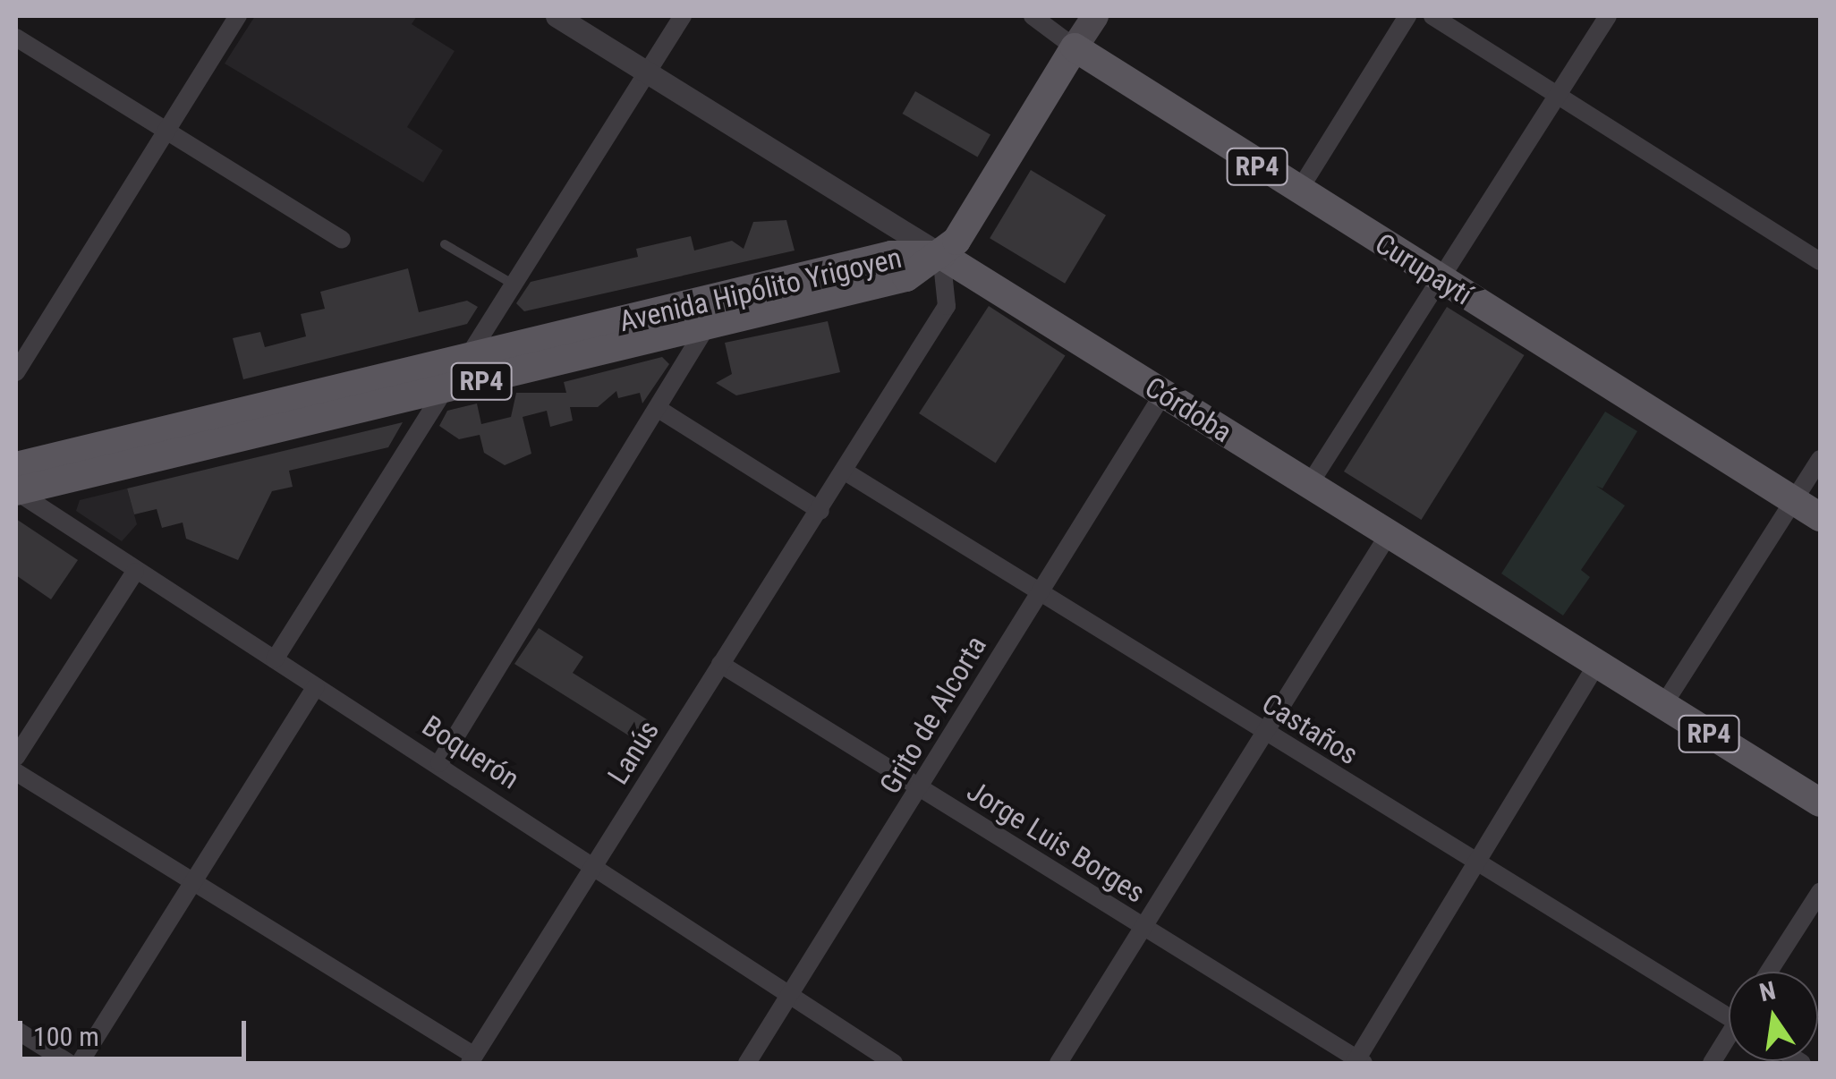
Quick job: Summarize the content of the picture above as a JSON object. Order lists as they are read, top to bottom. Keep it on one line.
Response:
{"streets":{"main road":["RP4","Curupaytí","Avenida Hipólito Yrigoyen","Córdoba"],"street":["Grito de Alcorta","Castaños","Boquerón","Lanús","Jorge Luis Borges"]},"crossings":[["RP4","Curupaytí"],["RP4","Avenida Hipólito Yrigoyen"],["RP4","Córdoba"],["RP4","Lanús"],["Avenida Hipólito Yrigoyen","Córdoba"],["Avenida Hipólito Yrigoyen","Boquerón"],["Avenida Hipólito Yrigoyen","Lanús"],["Córdoba","Grito de Alcorta"],["Córdoba","Lanús"],["Grito de Alcorta","Castaños"],["Grito de Alcorta","Boquerón"],["Grito de Alcorta","Jorge Luis Borges"],["Castaños","Lanús"],["Boquerón","Lanús"],["Lanús","Jorge Luis Borges"]],"scale_bar":"100 m","north":"top"}
